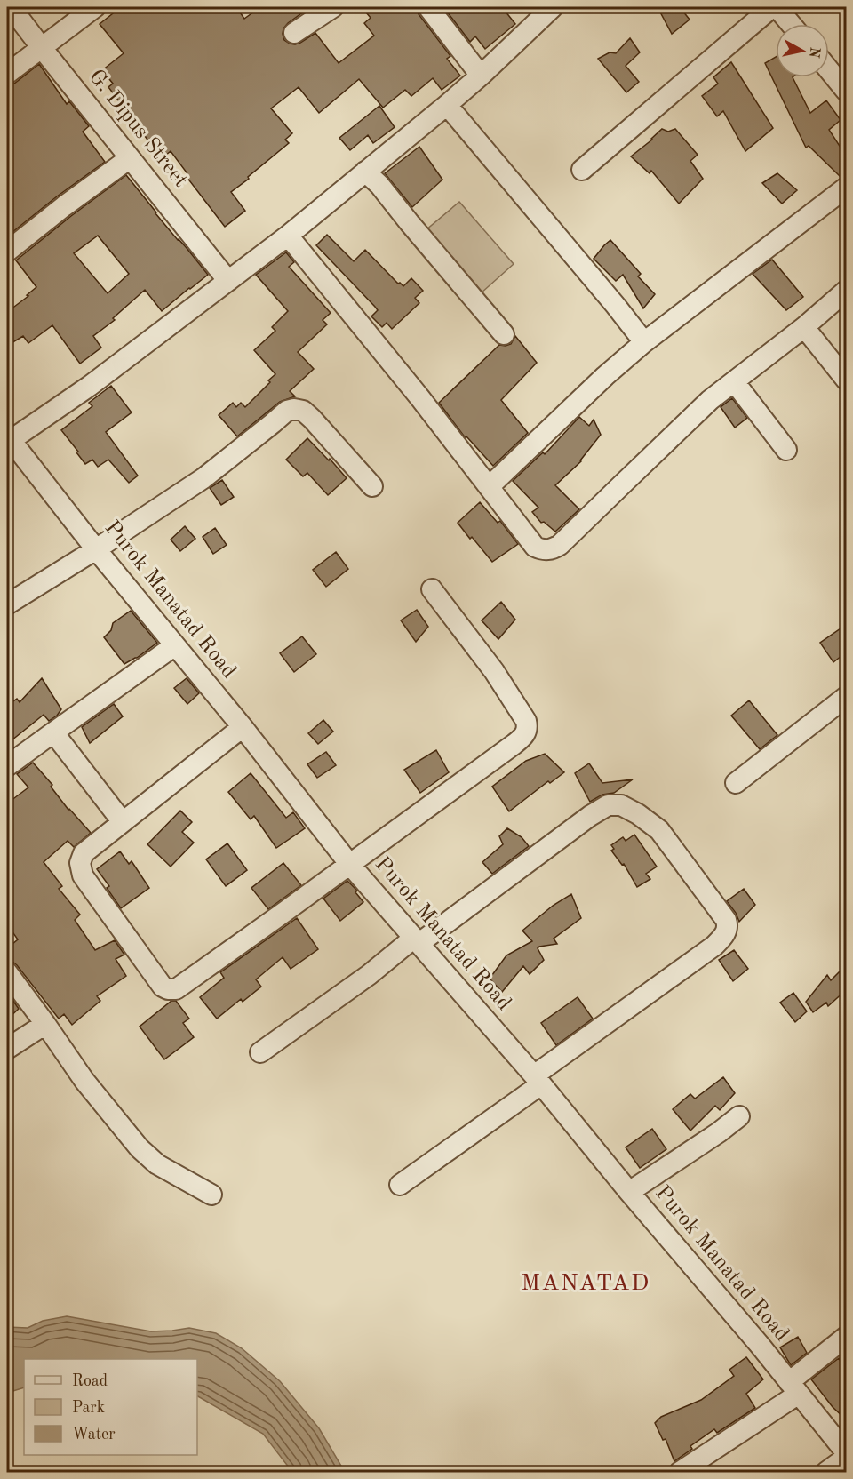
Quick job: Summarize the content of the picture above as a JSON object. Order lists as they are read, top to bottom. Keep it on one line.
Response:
{"streets":{"street":["G. Dipus Street","Purok Manatad Road"]},"districts":["MANATAD"],"legend":["Road","Park","Water"],"north":"right"}
